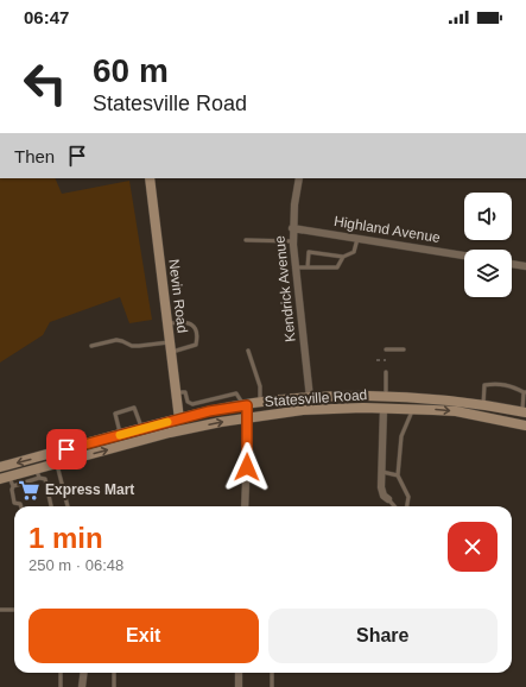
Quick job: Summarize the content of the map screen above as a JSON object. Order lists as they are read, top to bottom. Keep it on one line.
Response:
{"streets":{"main road":["Nevin Road","Statesville Road"],"street":["Highland Avenue","Kendrick Avenue"]},"crossings":[["Highland Avenue","Kendrick Avenue"],["Kendrick Avenue","Statesville Road"],["Nevin Road","Statesville Road"]],"places":{"supermarket":["Express Mart"]},"page":{"status":"06:47","turn":["60 m","Statesville Road"],"then":"Then","heading":["1 min","250 m · 06:48"],"buttons":["Exit","Share"]}}
